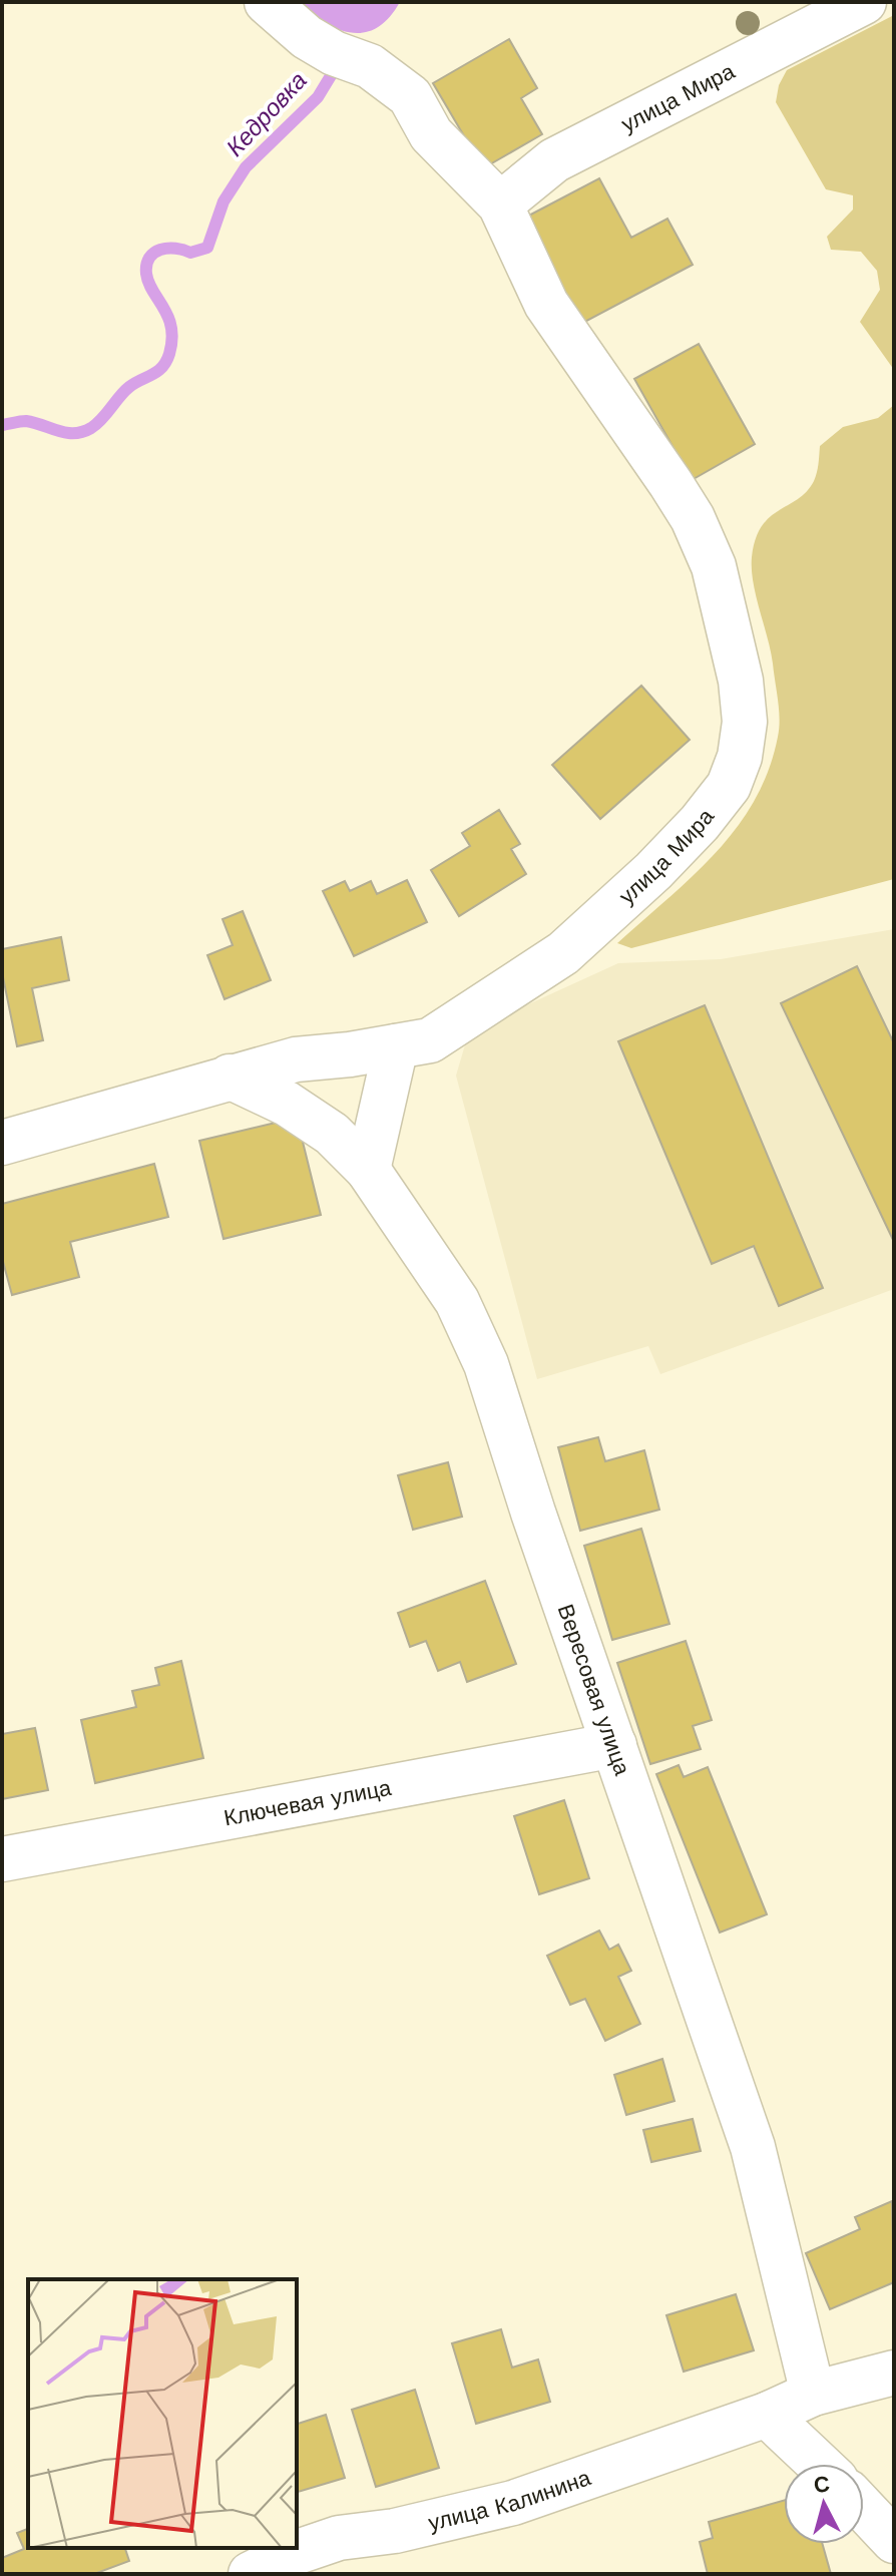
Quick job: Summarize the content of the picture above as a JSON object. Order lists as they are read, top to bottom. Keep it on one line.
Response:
{"streets":{"street":["улица Мира","Вересовая улица","Ключевая улица","улица Калинина"]},"crossings":[["улица Мира","Вересовая улица"],["Вересовая улица","Ключевая улица"],["Вересовая улица","улица Калинина"]],"water":["Кедровка"],"north":"top"}
